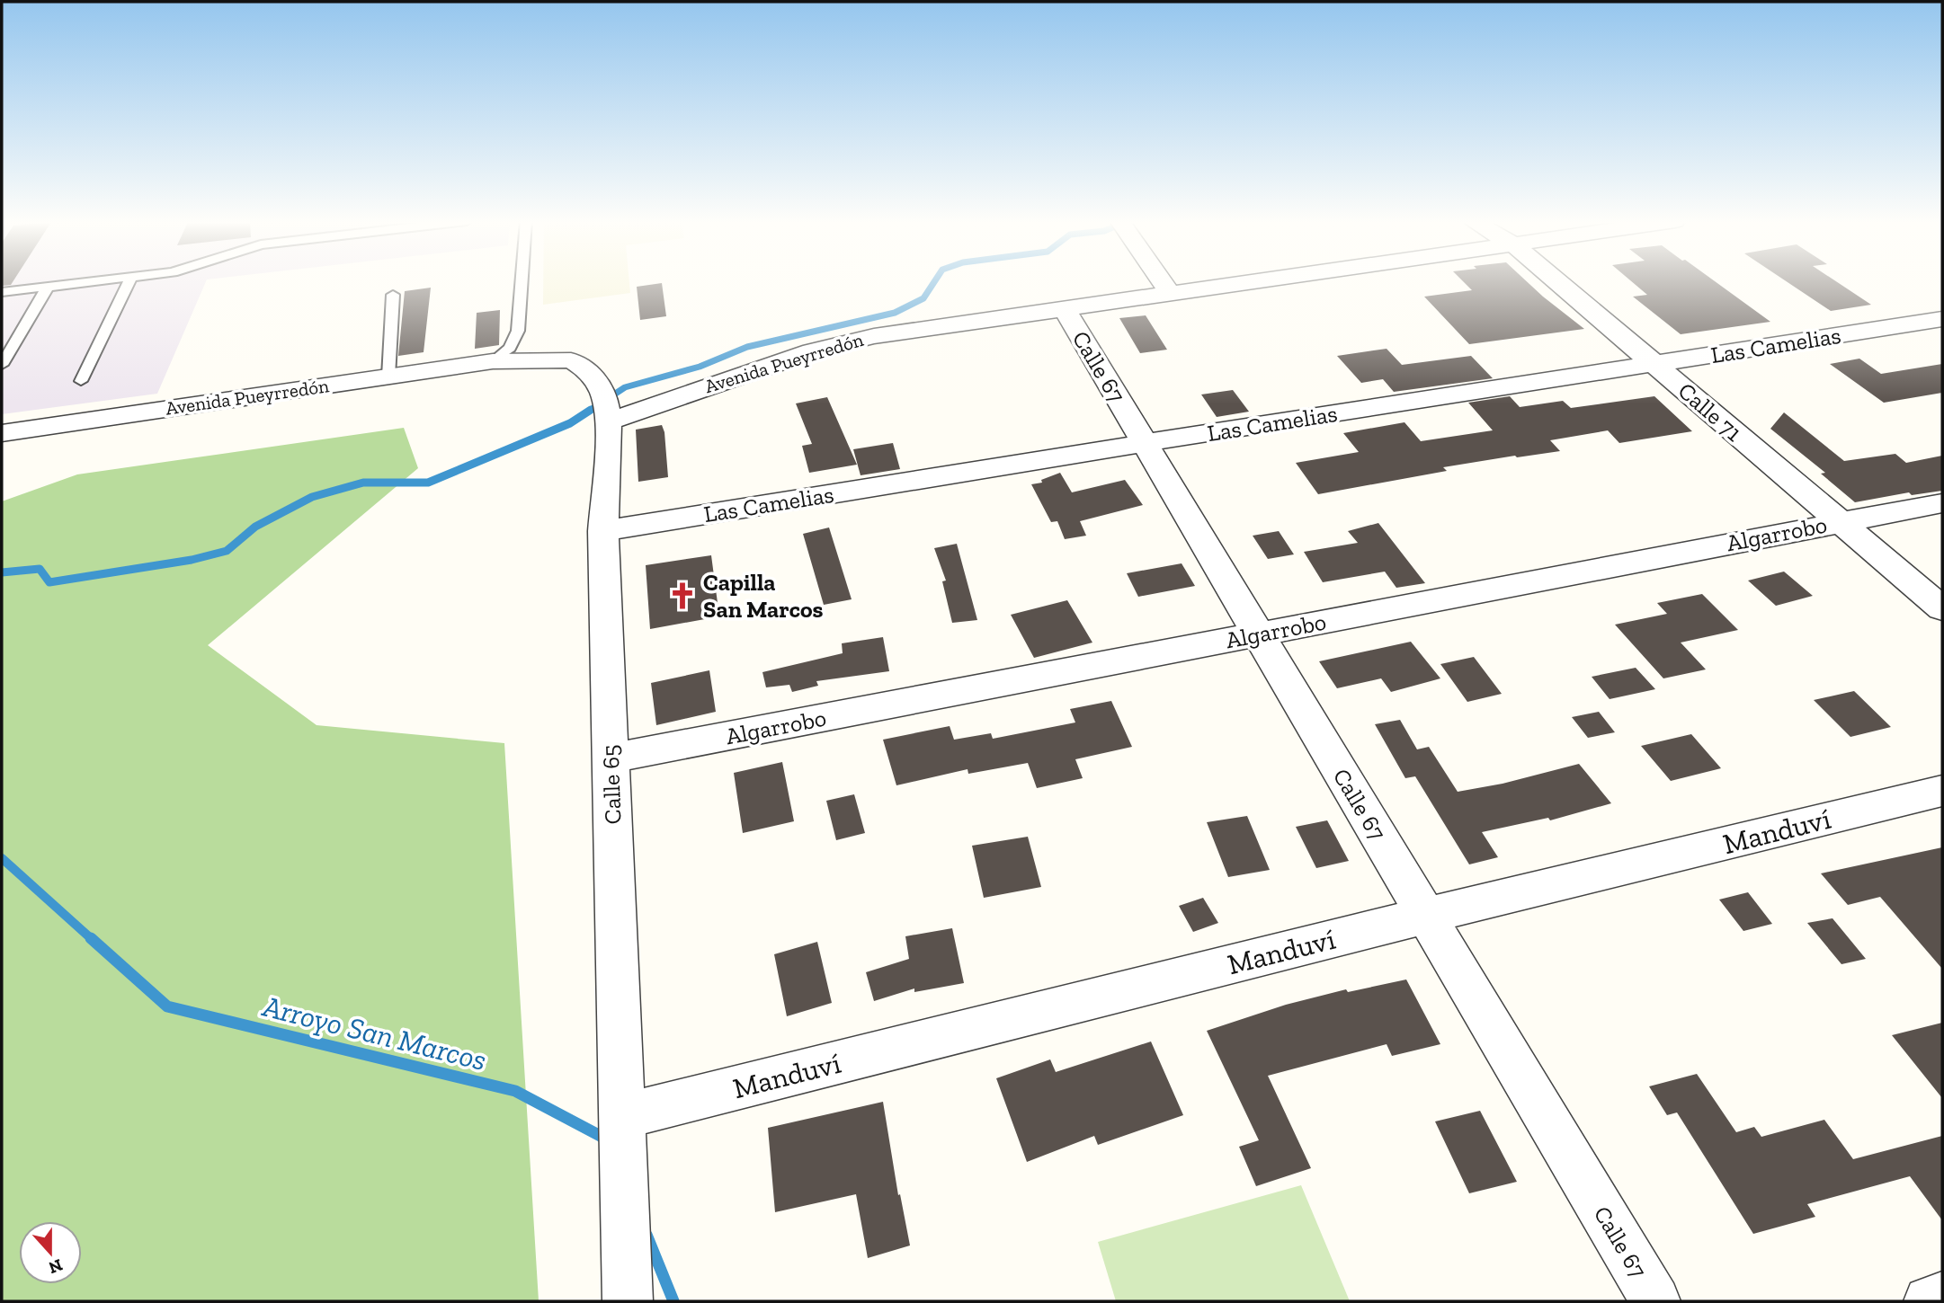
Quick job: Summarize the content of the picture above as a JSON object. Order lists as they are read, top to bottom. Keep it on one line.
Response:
{"streets":{"street":["Las Camelias","Avenida Pueyrredón","Calle 67","Calle 71","Algarrobo","Calle 65","Manduví"]},"crossings":[["Las Camelias","Calle 67"],["Las Camelias","Calle 71"],["Las Camelias","Calle 65"],["Avenida Pueyrredón","Calle 67"],["Avenida Pueyrredón","Calle 65"],["Calle 67","Algarrobo"],["Calle 67","Manduví"],["Calle 71","Algarrobo"],["Algarrobo","Calle 65"],["Calle 65","Manduví"]],"water":["Arroyo San Marcos"],"places":{"church":["Capilla San Marcos"]},"north":"bottom"}
